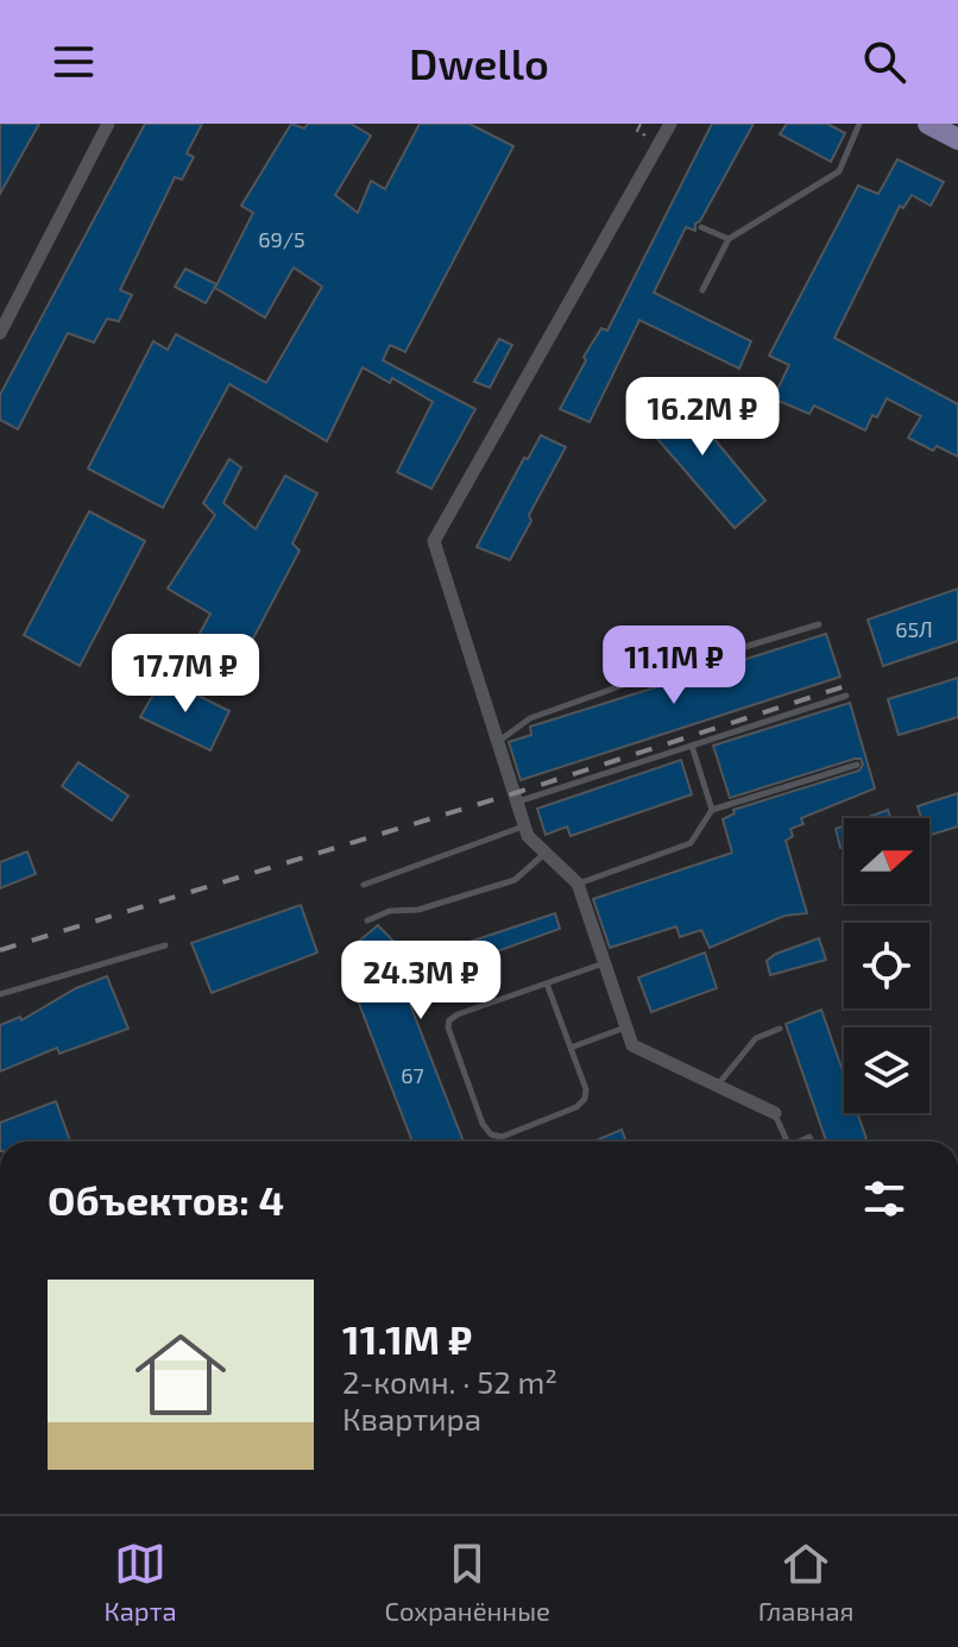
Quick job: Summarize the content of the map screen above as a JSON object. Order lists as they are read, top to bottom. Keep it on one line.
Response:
{"house_numbers":["69/5","65Л","67"],"north":"right","page":{"header":"Dwello","price":["16.2M ₽","11.1M ₽","17.7M ₽","24.3M ₽"],"heading":"Объектов: 4","list":[{"name":"11.1M ₽","note":"2-комн. · 52 m² · Квартира"}],"tabs":["Карта","Сохранённые","Главная"]}}
